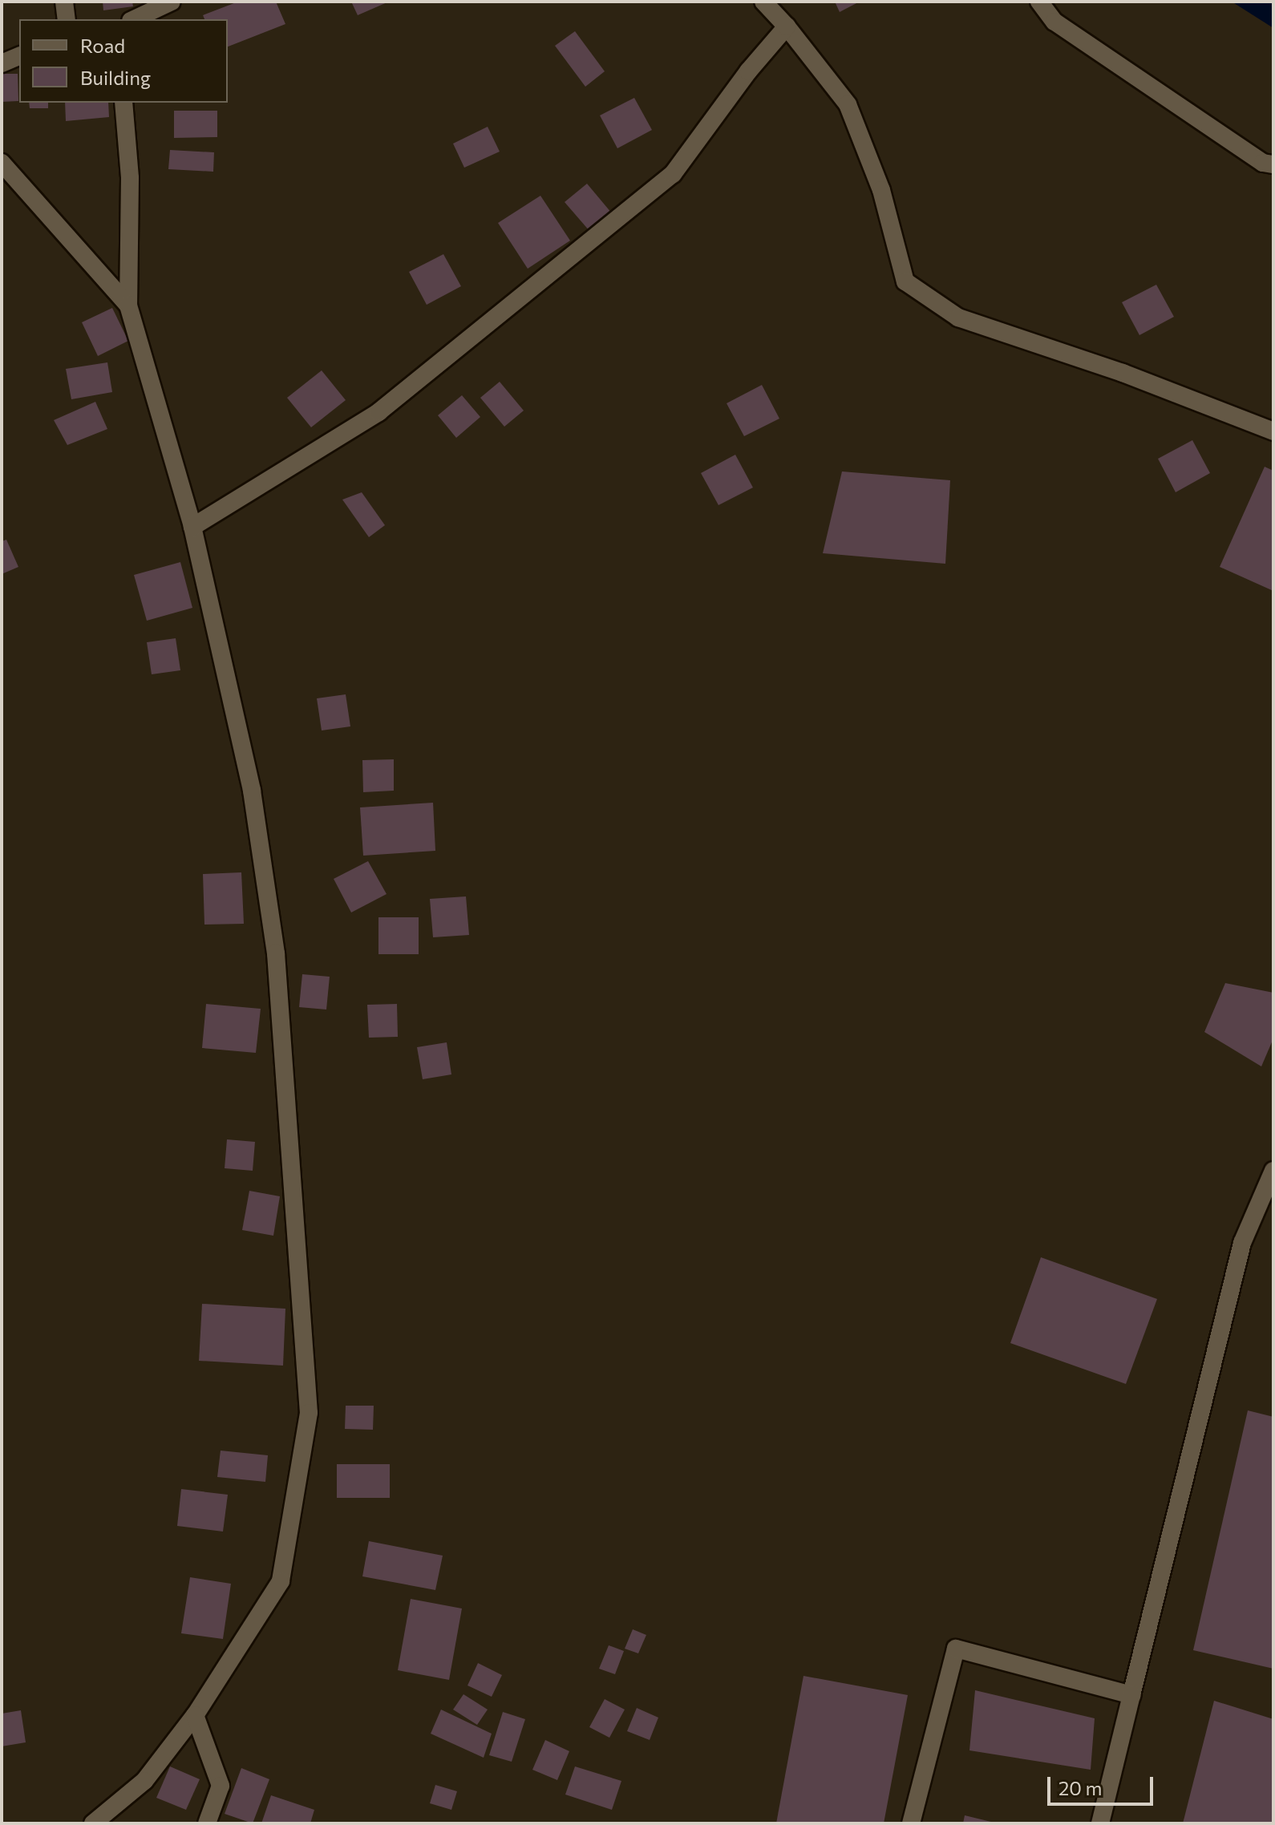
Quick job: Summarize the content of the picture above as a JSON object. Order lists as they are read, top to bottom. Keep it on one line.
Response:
{"legend":["Road","Building"],"scale_bar":"20 m"}
